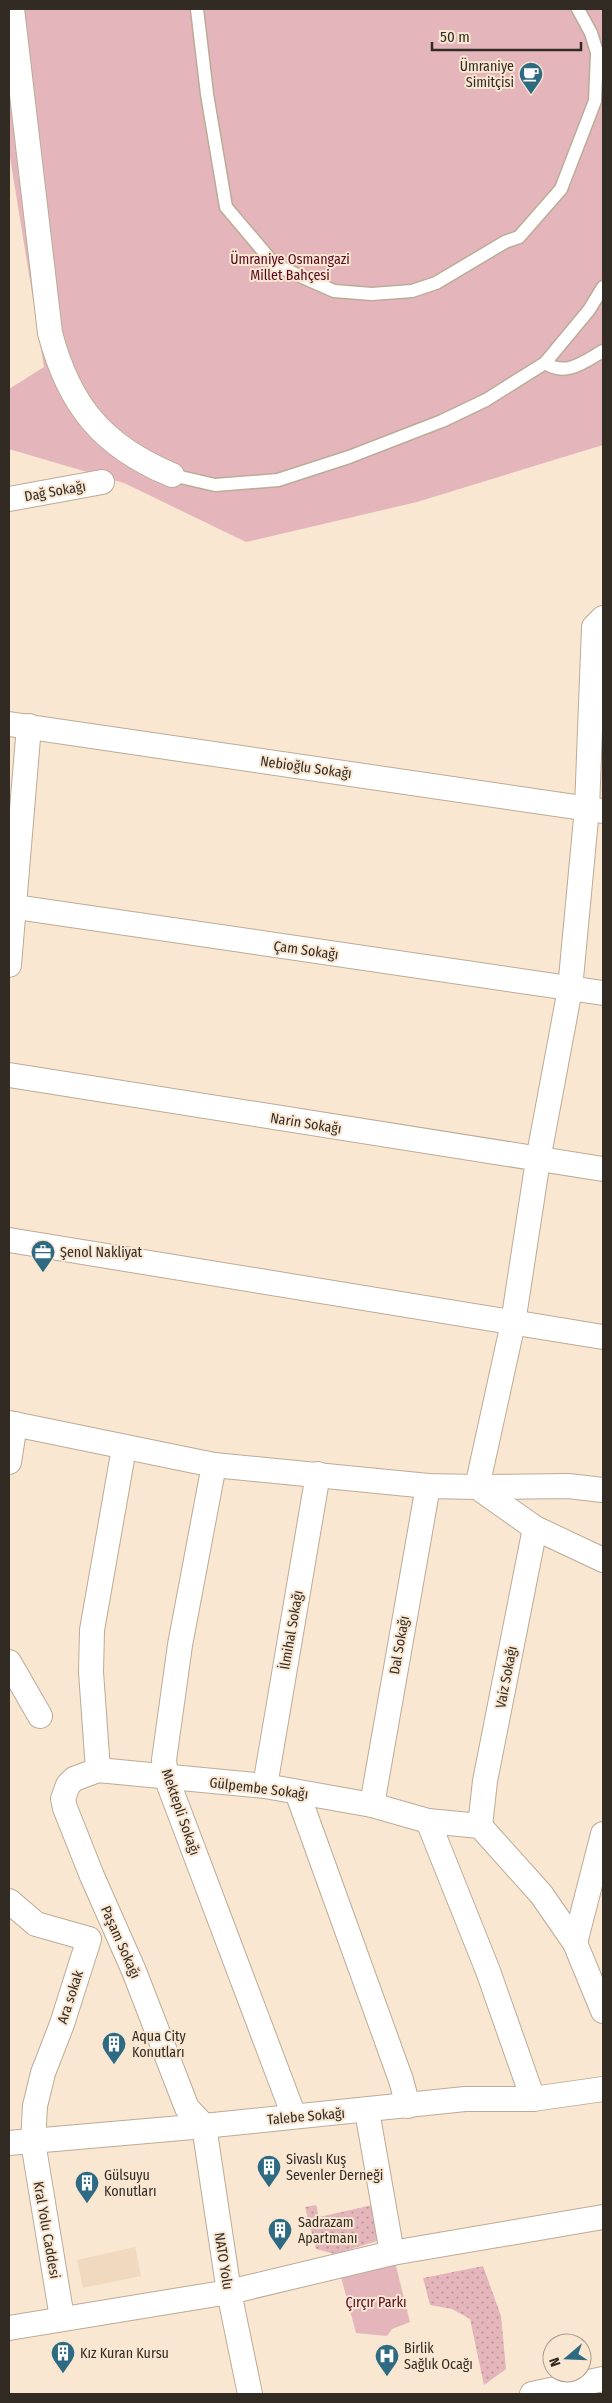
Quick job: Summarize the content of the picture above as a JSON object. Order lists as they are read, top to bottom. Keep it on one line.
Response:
{"streets":{"street":["Dağ Sokağı","Nebioğlu Sokağı","Çam Sokağı","Narin Sokağı","İlmihal Sokağı","Dal Sokağı","Vaiz Sokağı","Gülpembe Sokağı","Mektepli Sokağı","Paşam Sokağı","Ara sokak","Talebe Sokağı","Kral Yolu Caddesi","NATO Yolu"]},"crossings":[["İlmihal Sokağı","Gülpembe Sokağı"],["Dal Sokağı","Gülpembe Sokağı"],["Vaiz Sokağı","Gülpembe Sokağı"],["Gülpembe Sokağı","Mektepli Sokağı"],["Gülpembe Sokağı","Paşam Sokağı"],["Mektepli Sokağı","Talebe Sokağı"],["Paşam Sokağı","Talebe Sokağı"],["Paşam Sokağı","NATO Yolu"],["Ara sokak","Talebe Sokağı"],["Ara sokak","Kral Yolu Caddesi"],["Talebe Sokağı","Kral Yolu Caddesi"],["Talebe Sokağı","NATO Yolu"]],"parks":["Ümraniye Osmangazi Millet Bahçesi","Çırçır Parkı"],"places":{"cafe":["Ümraniye Simitçisi"],"office":["Şenol Nakliyat"],"building":["Aqua City Konutları","Sivaslı Kuş Sevenler Derneği","Gülsuyu Konutları","Sadrazam Apartmanı","Kız Kuran Kursu"],"hospital":["Birlik Sağlık Ocağı"]},"scale_bar":"50 m","north":"left"}
